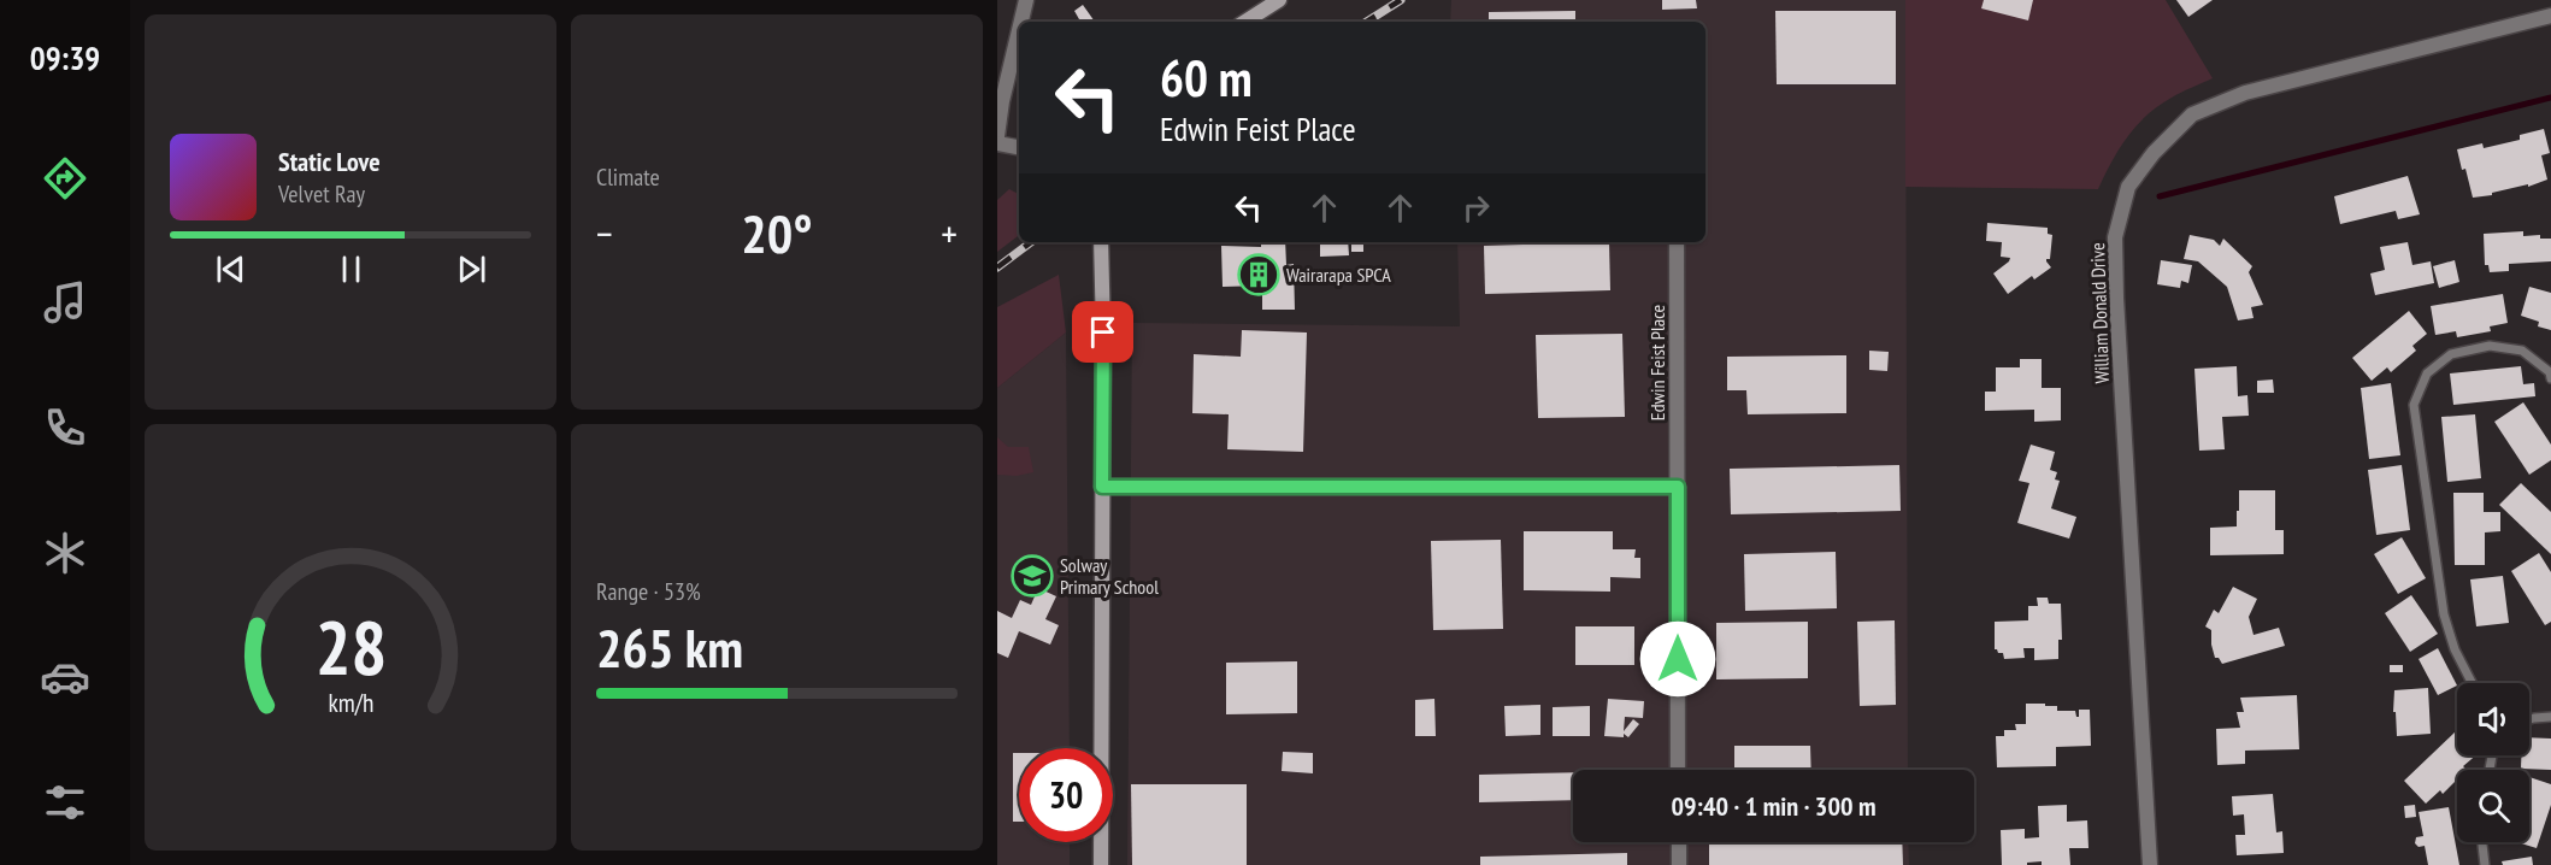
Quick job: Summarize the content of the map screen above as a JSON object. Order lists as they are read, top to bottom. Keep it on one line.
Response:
{"streets":{"street":["William Donald Drive","Edwin Feist Place"]},"places":{"building":["Wairarapa SPCA"],"school or university":["Solway Primary School"]},"page":{"tabs":"09:39","tile":["Climate",["Range · 53%","265 km"]],"turn":["60 m","Edwin Feist Place"],"song":["Static Love","Velvet Ray"],"heat":["−","20°","+"],"limit":"30","trip":"09:40 · 1 min · 300 m","gauge":["28","km/h"]}}
